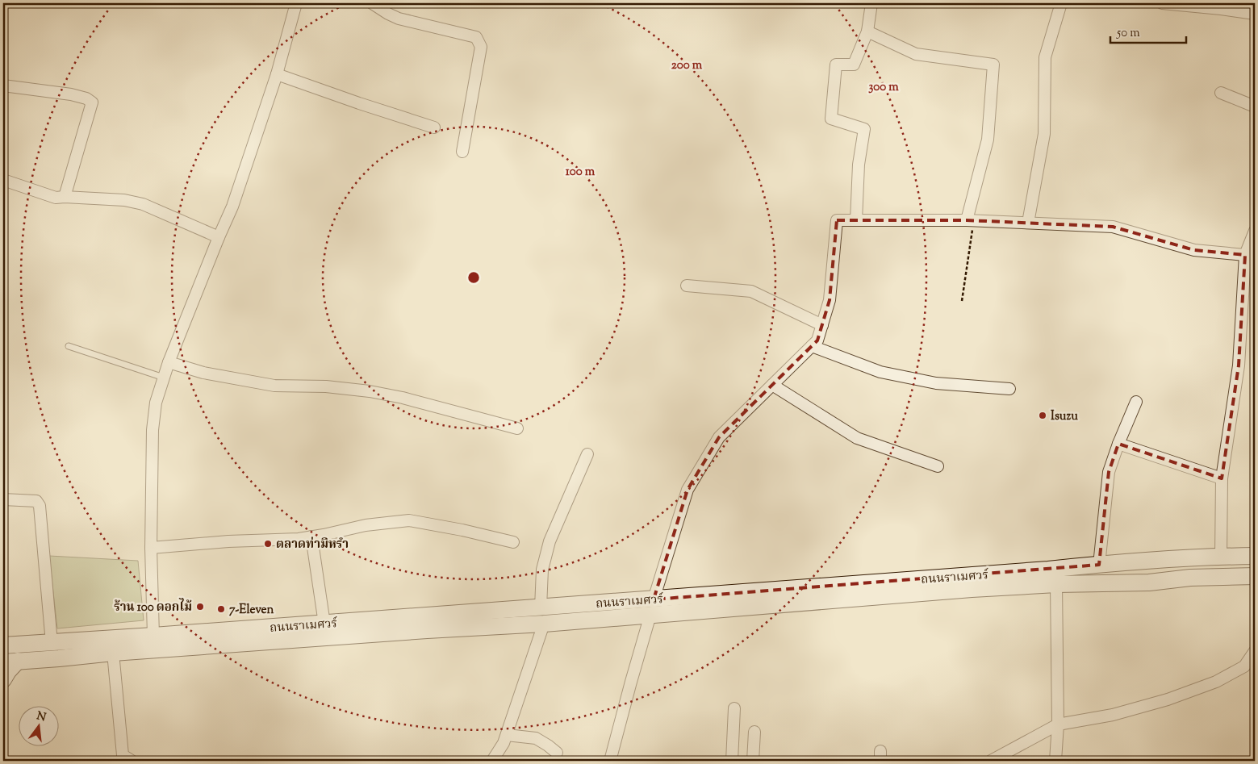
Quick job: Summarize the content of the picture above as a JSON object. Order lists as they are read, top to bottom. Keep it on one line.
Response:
{"streets":{"main road":["ถนนราเมศวร์"]},"places":["Isuzu","ตลาดท่ามิหรำ","ร้าน 100 ดอกไม้","7-Eleven"],"scale_bar":"50 m","north":"top","rings":["200 m","300 m","100 m"]}
